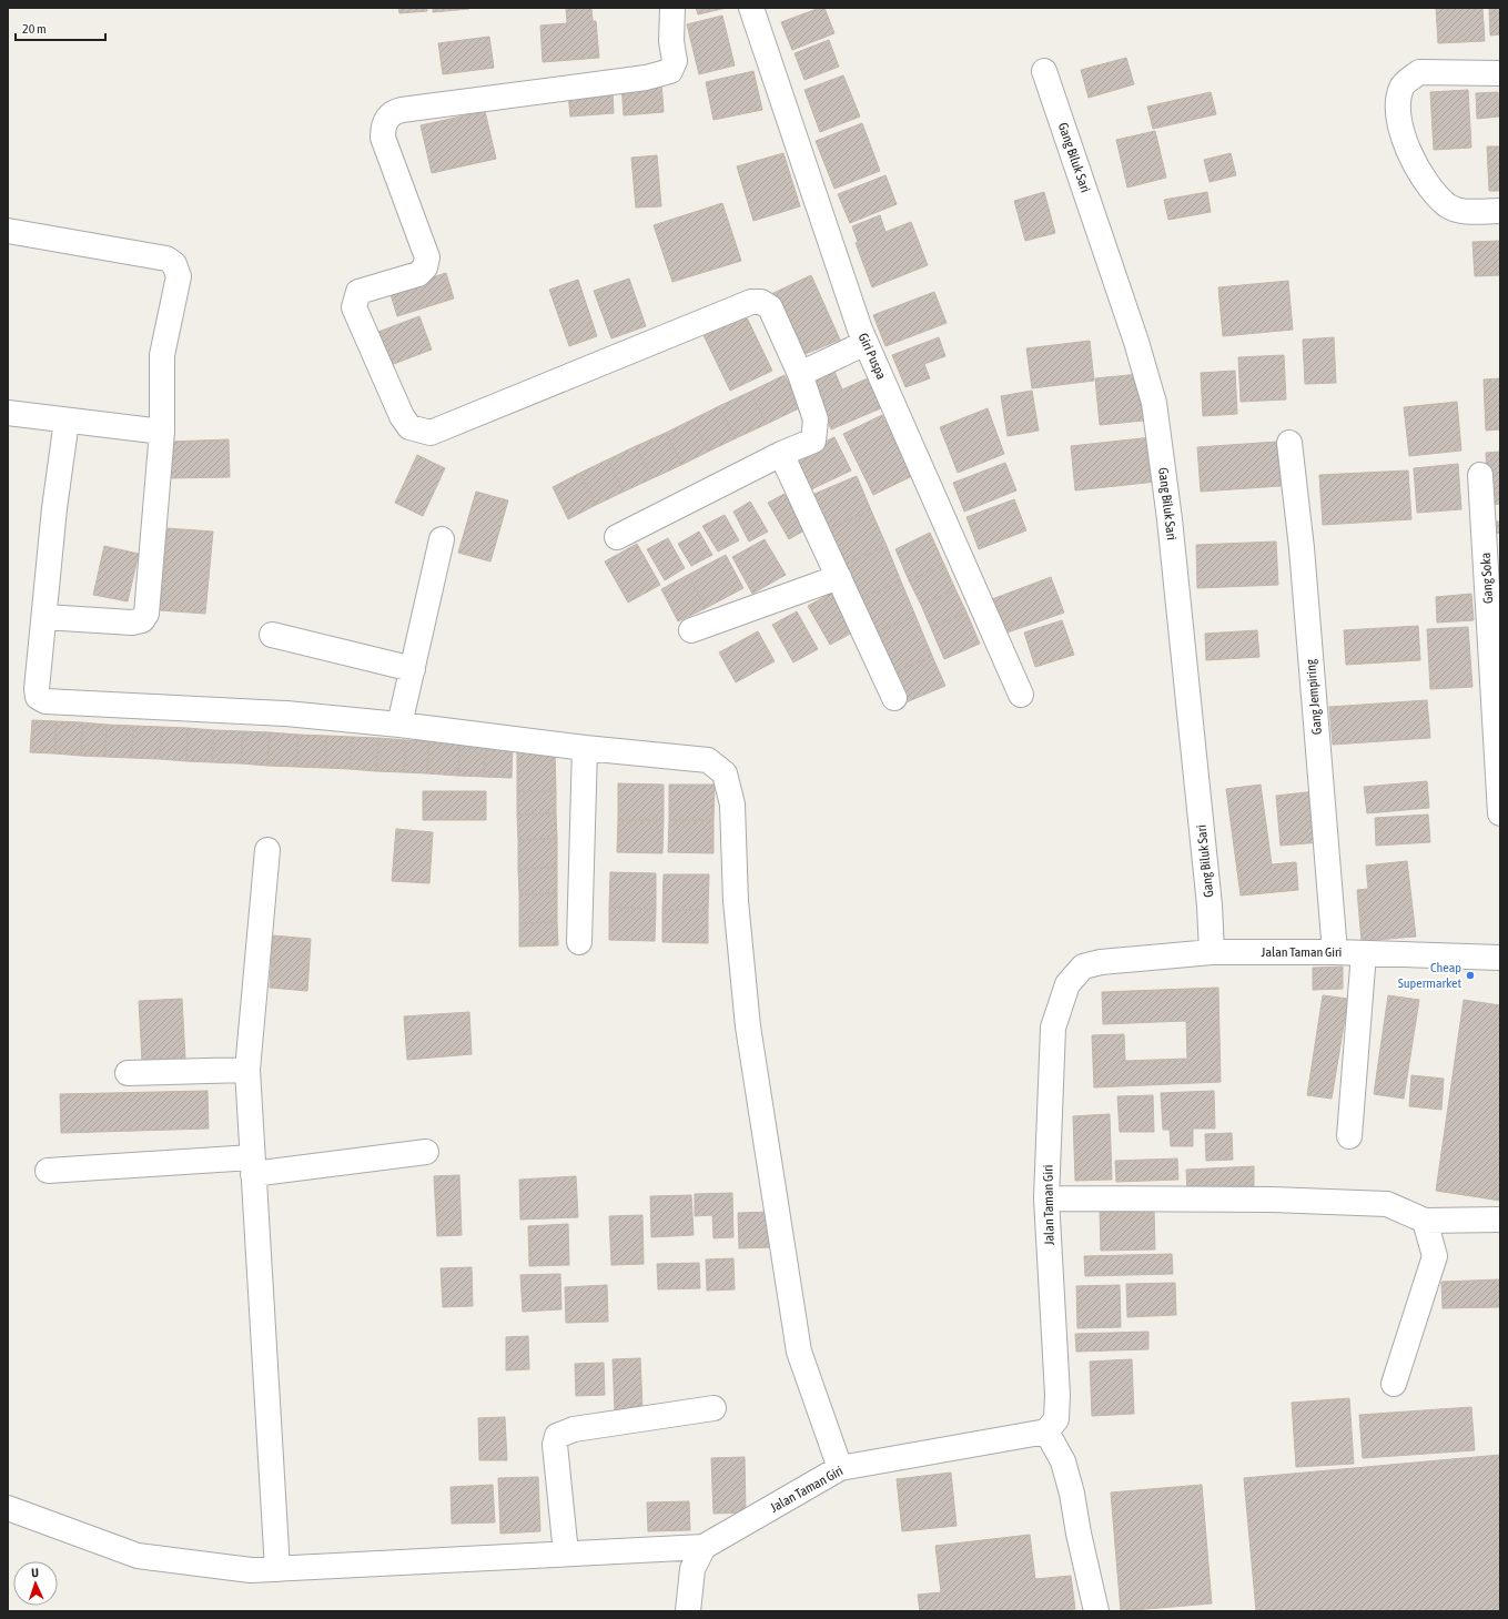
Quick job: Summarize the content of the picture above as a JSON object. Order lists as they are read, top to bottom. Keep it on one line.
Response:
{"streets":{"street":["Gang Biluk Sari","Giri Puspa","Gang Soka","Gang Jempiring","Jalan Taman Giri"]},"crossings":[["Gang Biluk Sari","Jalan Taman Giri"],["Gang Jempiring","Jalan Taman Giri"]],"places":["Cheap Supermarket"],"scale_bar":"20 m","north":"top"}
